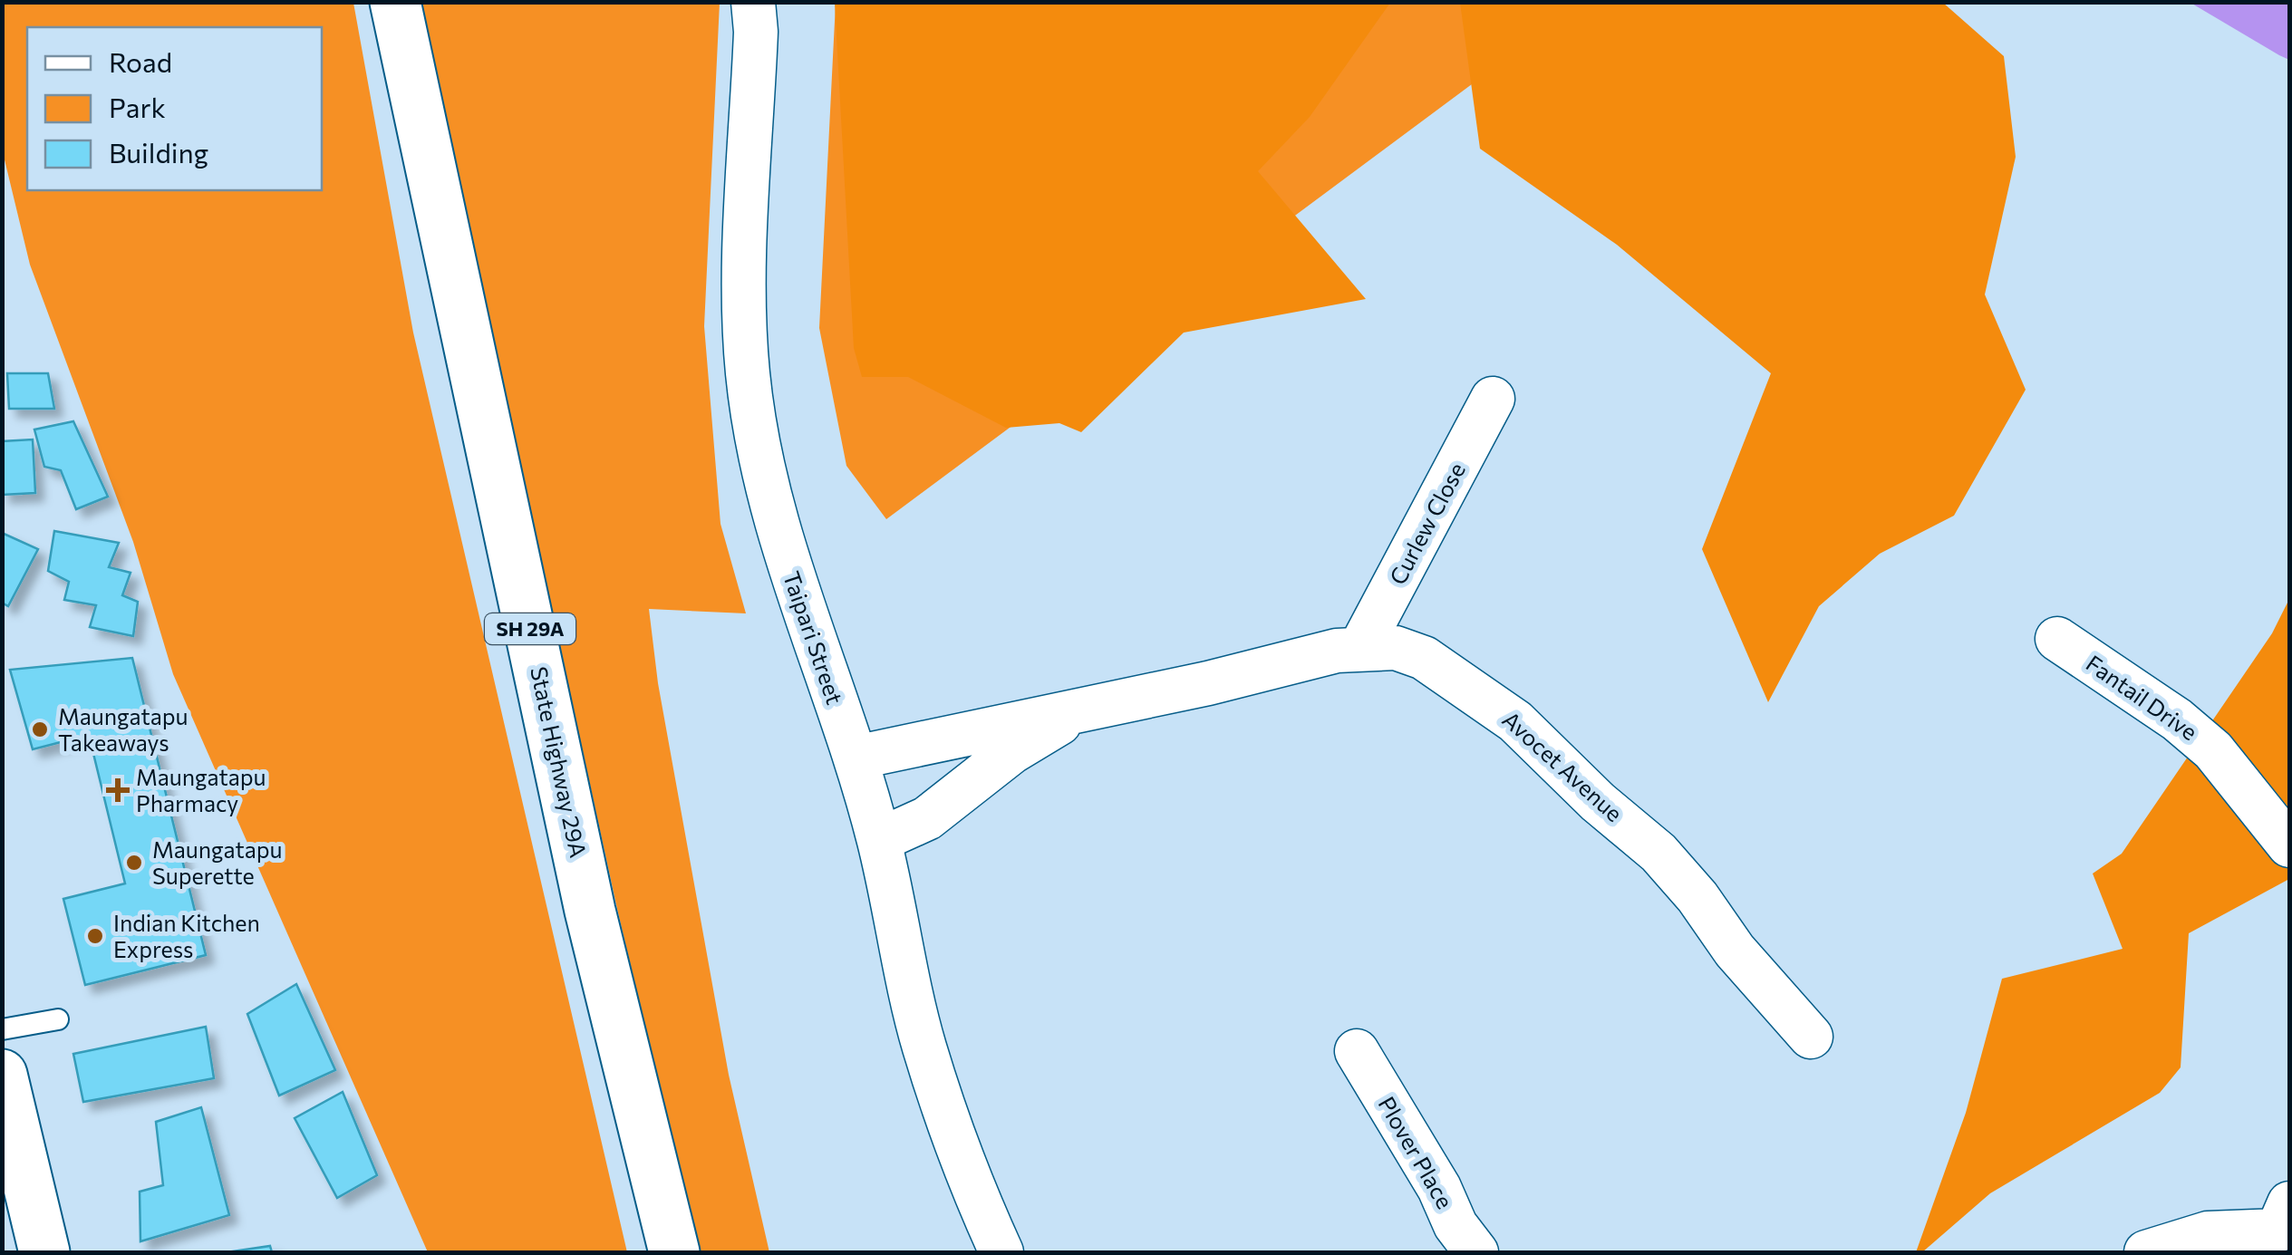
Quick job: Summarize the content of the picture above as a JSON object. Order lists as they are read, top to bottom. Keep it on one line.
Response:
{"streets":{"main road":["SH 29A","State Highway 29A"],"street":["Curlew Close","Taipari Street","Fantail Drive","Avocet Avenue","Plover Place"]},"crossings":[["Curlew Close","Avocet Avenue"],["Taipari Street","Avocet Avenue"]],"places":{"other":["Maungatapu Takeaways","Maungatapu Superette","Indian Kitchen Express"],"health":["Maungatapu Pharmacy"]},"legend":["Road","Park","Building"]}
